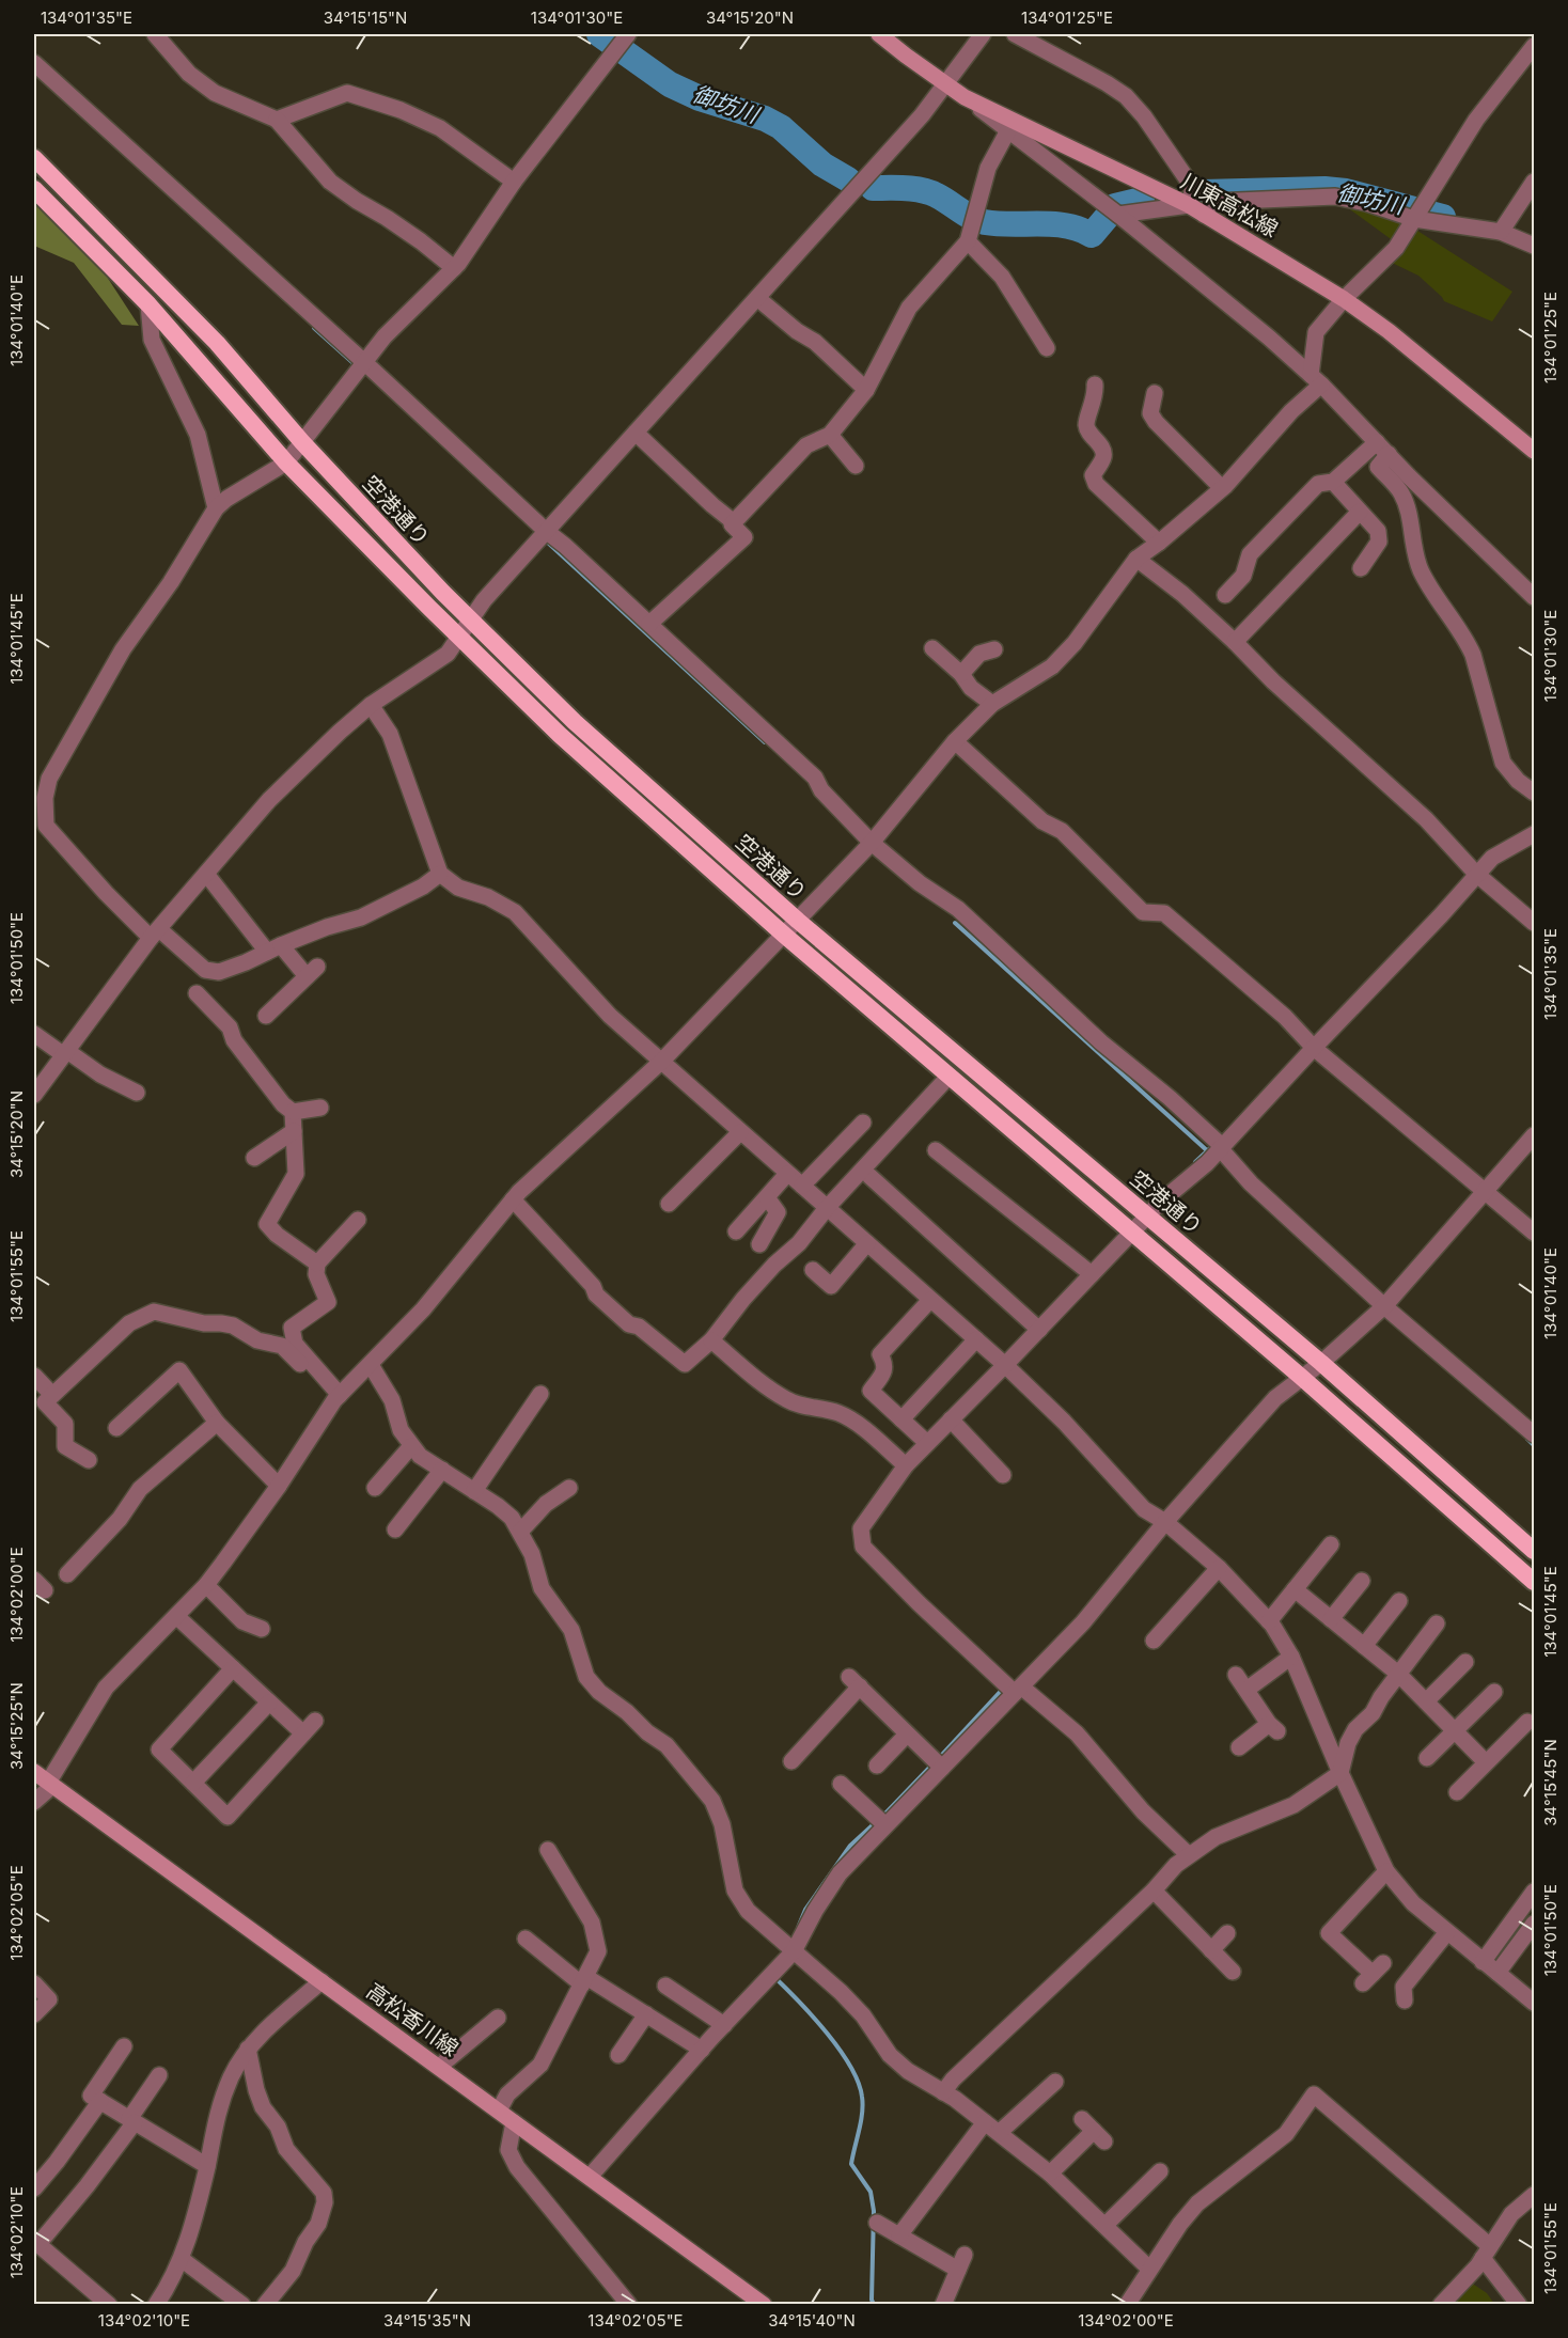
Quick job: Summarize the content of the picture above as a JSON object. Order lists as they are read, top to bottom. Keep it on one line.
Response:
{"streets":{"highway":["空港通り"],"main road":["川東高松線","高松香川線"]},"water":["御坊川"],"coordinates":["134°01'35\"E","34°15'15\"N","134°01'30\"E","34°15'20\"N","134°01'25\"E","134°01'40\"E","134°01'45\"E","134°01'50\"E","134°01'55\"E","134°02'00\"E","34°15'25\"N","34°15'45\"N","134°02'05\"E","134°02'10\"E","34°15'35\"N","34°15'40\"N"]}
